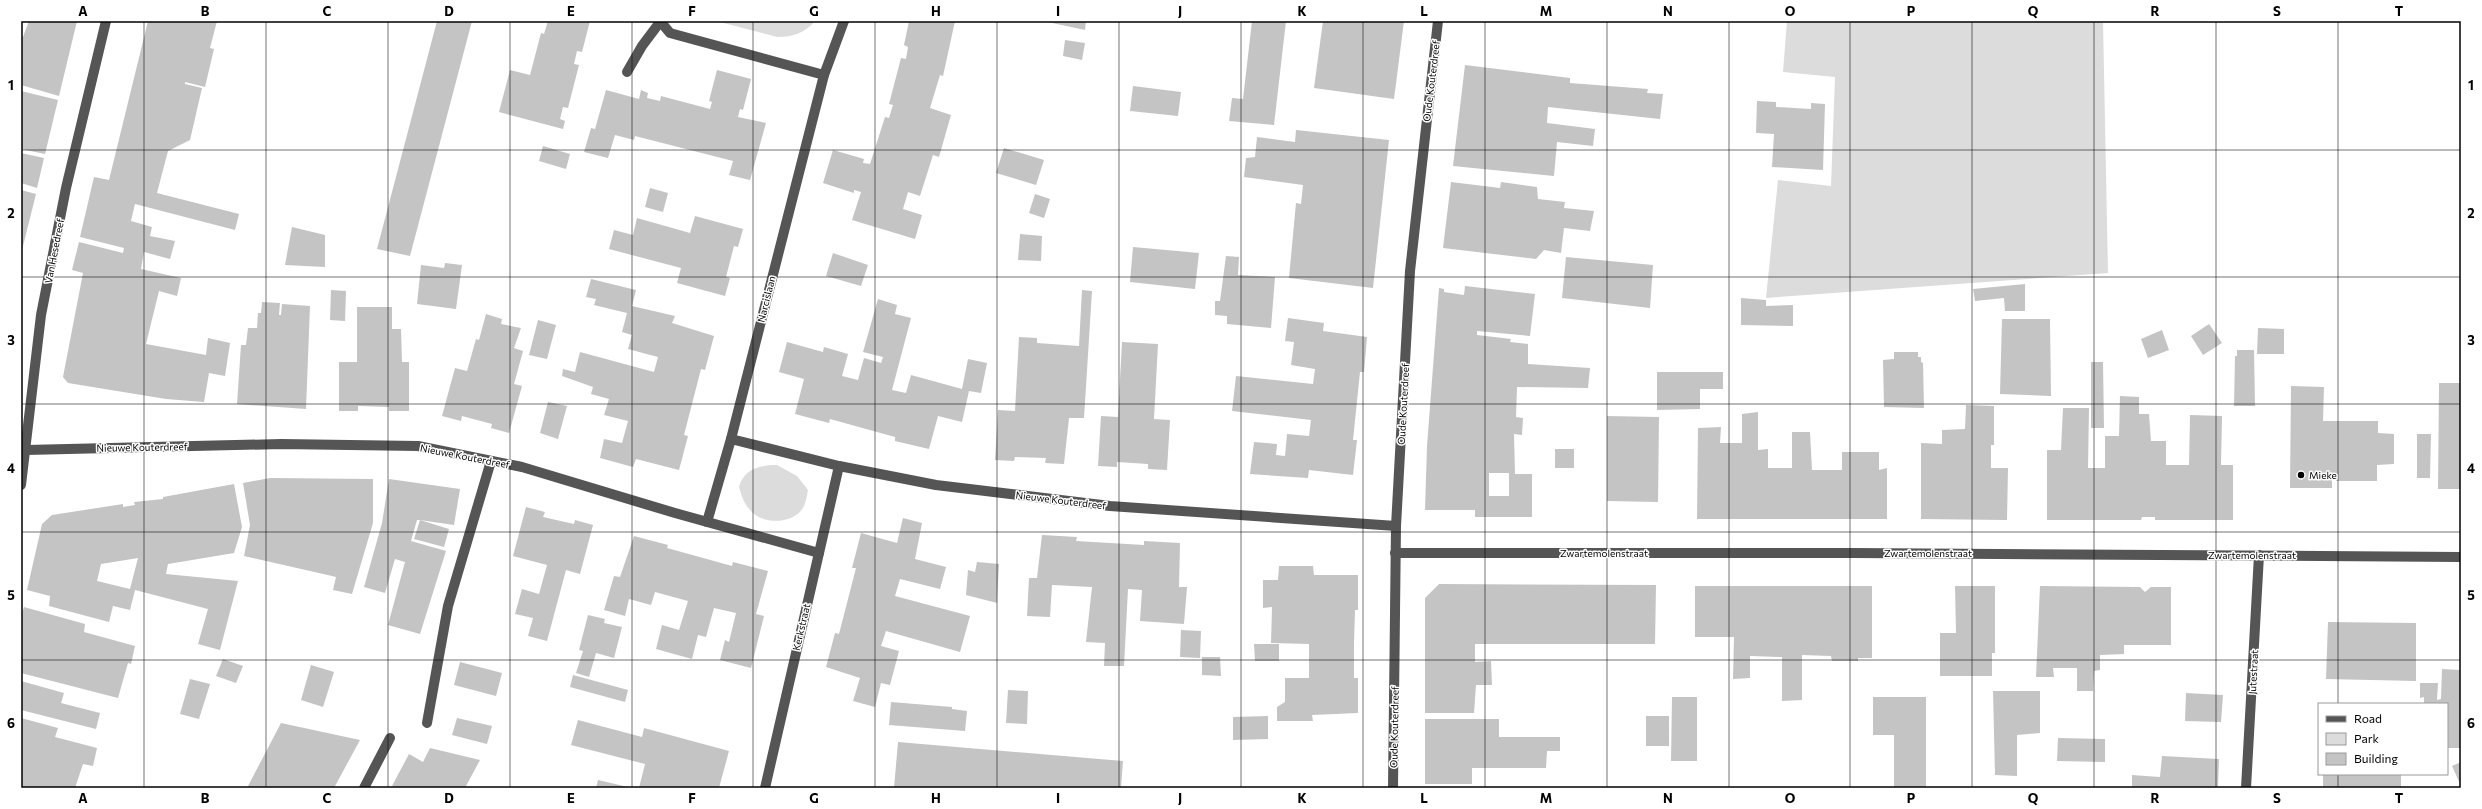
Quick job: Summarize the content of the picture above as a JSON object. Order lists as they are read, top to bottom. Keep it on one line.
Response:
{"streets":{"street":["Oude Kouterdreef","Van Hesedreef","Narcislaan","Nieuwe Kouterdreef","Zwartemolenstraat","Kerkstraat","Jutestraat"]},"crossings":[["Oude Kouterdreef","Nieuwe Kouterdreef"],["Oude Kouterdreef","Zwartemolenstraat"],["Van Hesedreef","Nieuwe Kouterdreef"],["Narcislaan","Nieuwe Kouterdreef"],["Nieuwe Kouterdreef","Kerkstraat"],["Zwartemolenstraat","Jutestraat"]],"places":["Mieke"],"legend":["Road","Park","Building"],"grid":{"columns":["A","B","C","D","E","F","G","H","I","J","K","L","M","N","O","P","Q","R","S","T"],"rows":["1","2","3","4","5","6"]}}
